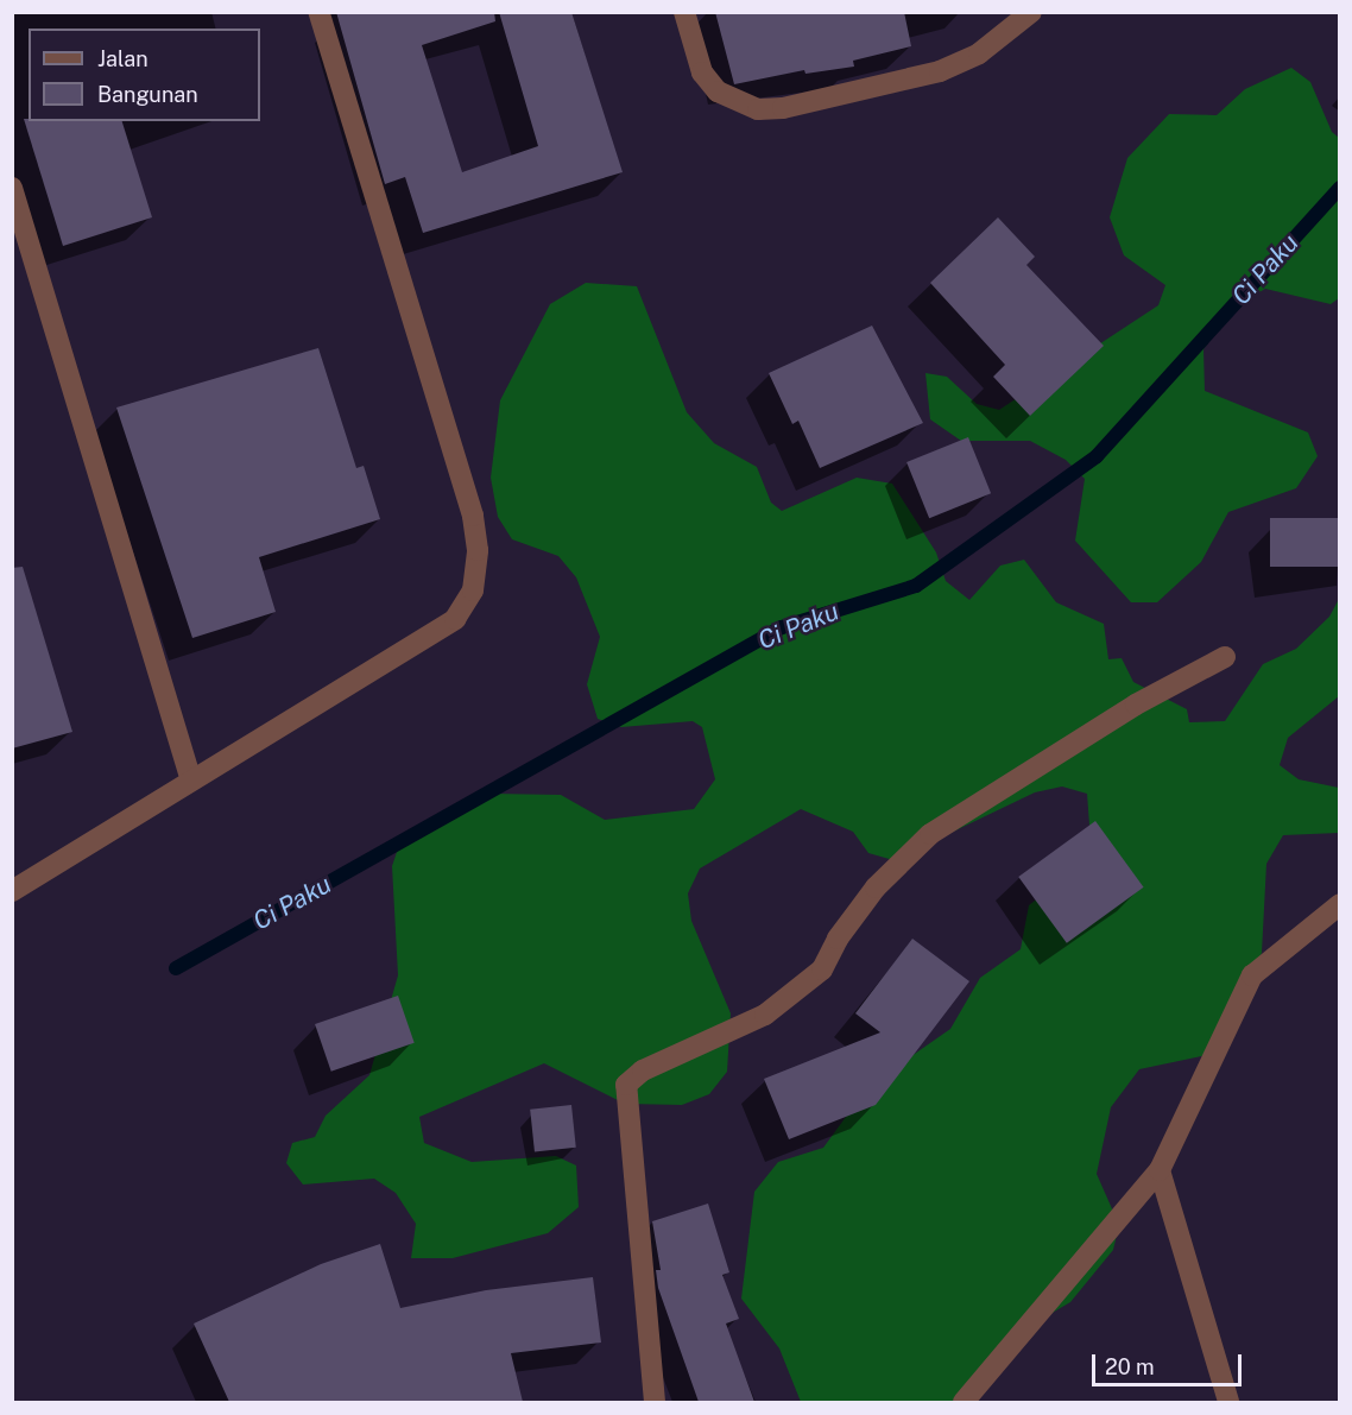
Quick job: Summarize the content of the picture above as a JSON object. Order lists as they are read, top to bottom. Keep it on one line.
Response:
{"water":["Ci Paku"],"legend":["Jalan","Bangunan"],"scale_bar":"20 m"}
